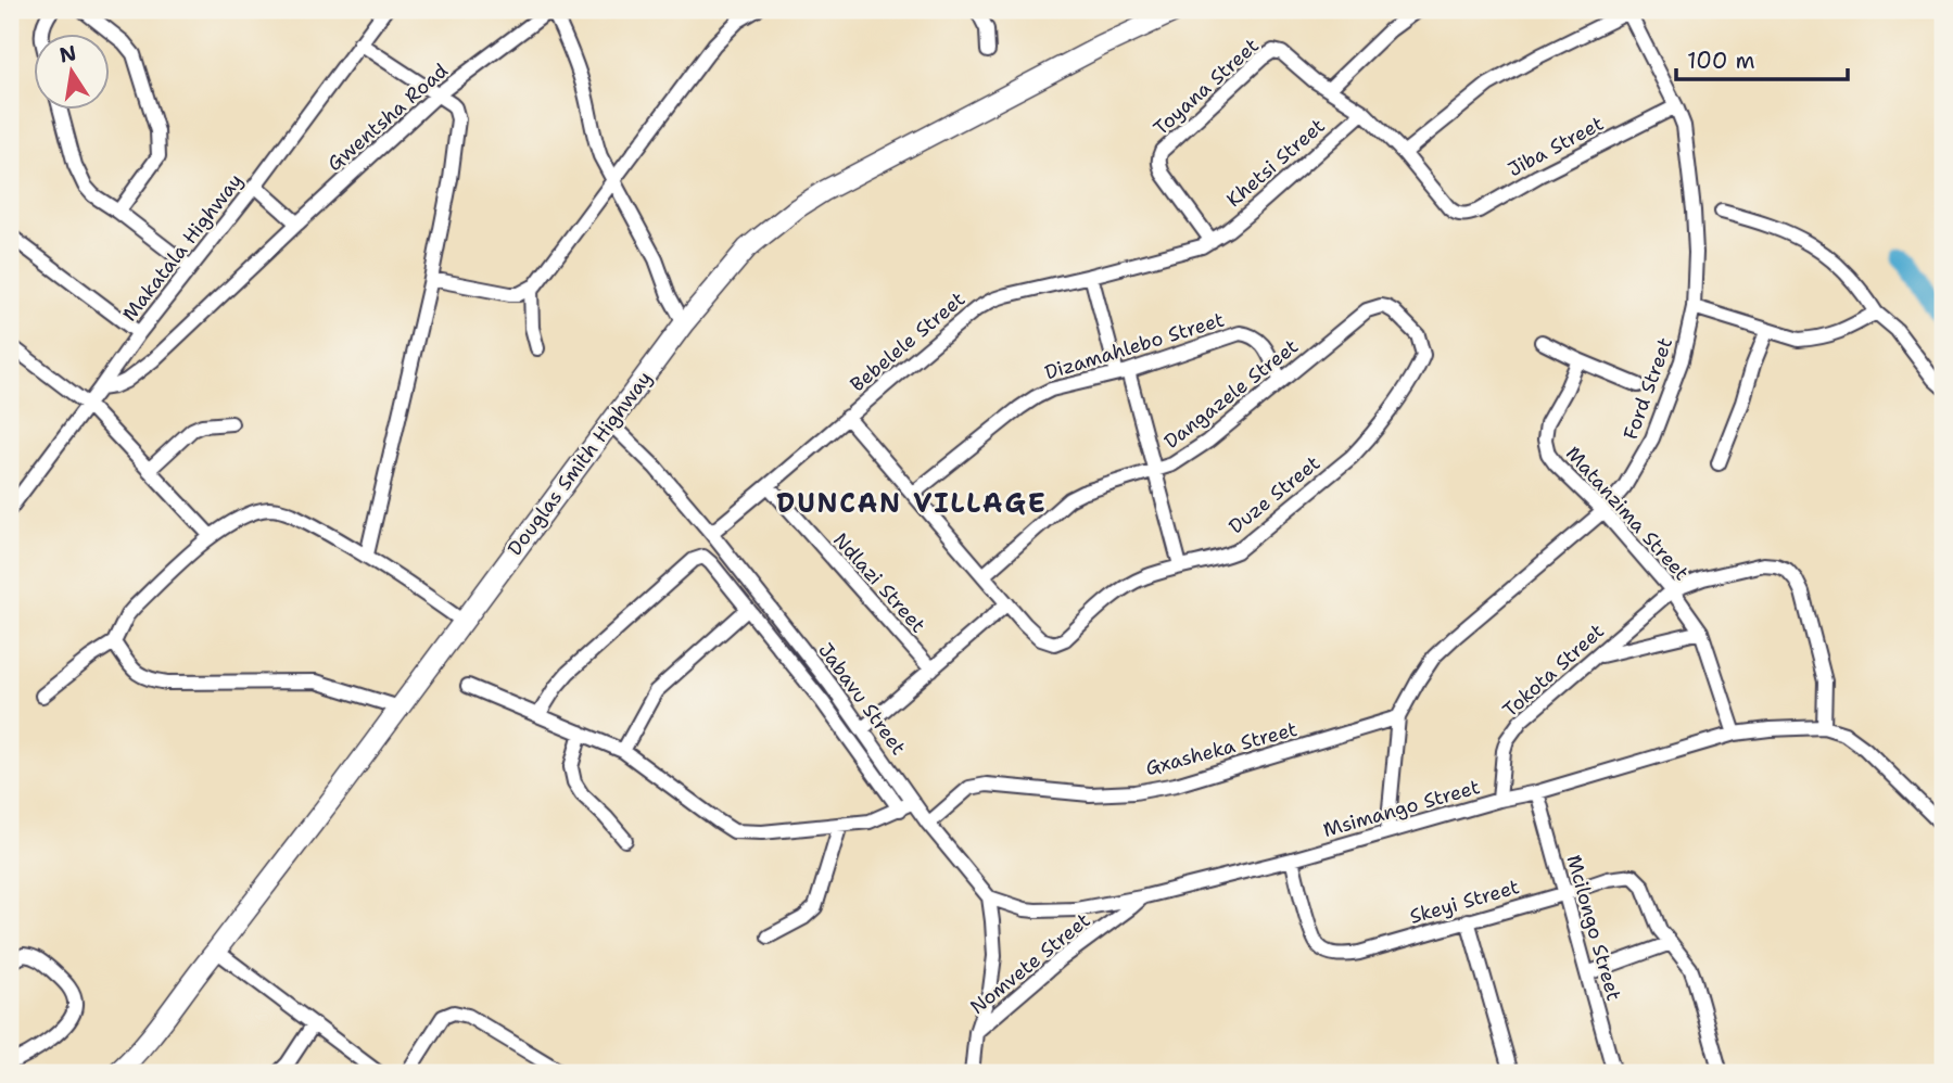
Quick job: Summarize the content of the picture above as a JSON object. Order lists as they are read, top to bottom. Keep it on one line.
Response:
{"streets":{"street":["Toyana Street","Gwentsha Road","Jiba Street","Khetsi Street","Makatala Highway","Bebelele Street","Dizamahlebo Street","Ford Street","Dangazele Street","Douglas Smith Highway","Duze Street","Matanzima Street","Ndlazi Street","Tokota Street","Jabavu Street","Gxasheka Street","Msimango Street","Skeyi Street","Mcilongo Street","Nomvete Street"]},"crossings":[["Toyana Street","Jiba Street"],["Toyana Street","Khetsi Street"],["Toyana Street","Bebelele Street"],["Gwentsha Road","Makatala Highway"],["Jiba Street","Ford Street"],["Khetsi Street","Bebelele Street"],["Bebelele Street","Ndlazi Street"],["Bebelele Street","Jabavu Street"],["Dizamahlebo Street","Dangazele Street"],["Ford Street","Matanzima Street"],["Ford Street","Gxasheka Street"],["Ford Street","Msimango Street"],["Dangazele Street","Duze Street"],["Douglas Smith Highway","Jabavu Street"],["Matanzima Street","Tokota Street"],["Matanzima Street","Msimango Street"],["Tokota Street","Msimango Street"],["Jabavu Street","Gxasheka Street"],["Jabavu Street","Msimango Street"],["Msimango Street","Skeyi Street"],["Msimango Street","Mcilongo Street"],["Msimango Street","Nomvete Street"],["Skeyi Street","Mcilongo Street"]],"districts":["DUNCAN VILLAGE"],"scale_bar":"100 m","north":"top"}
